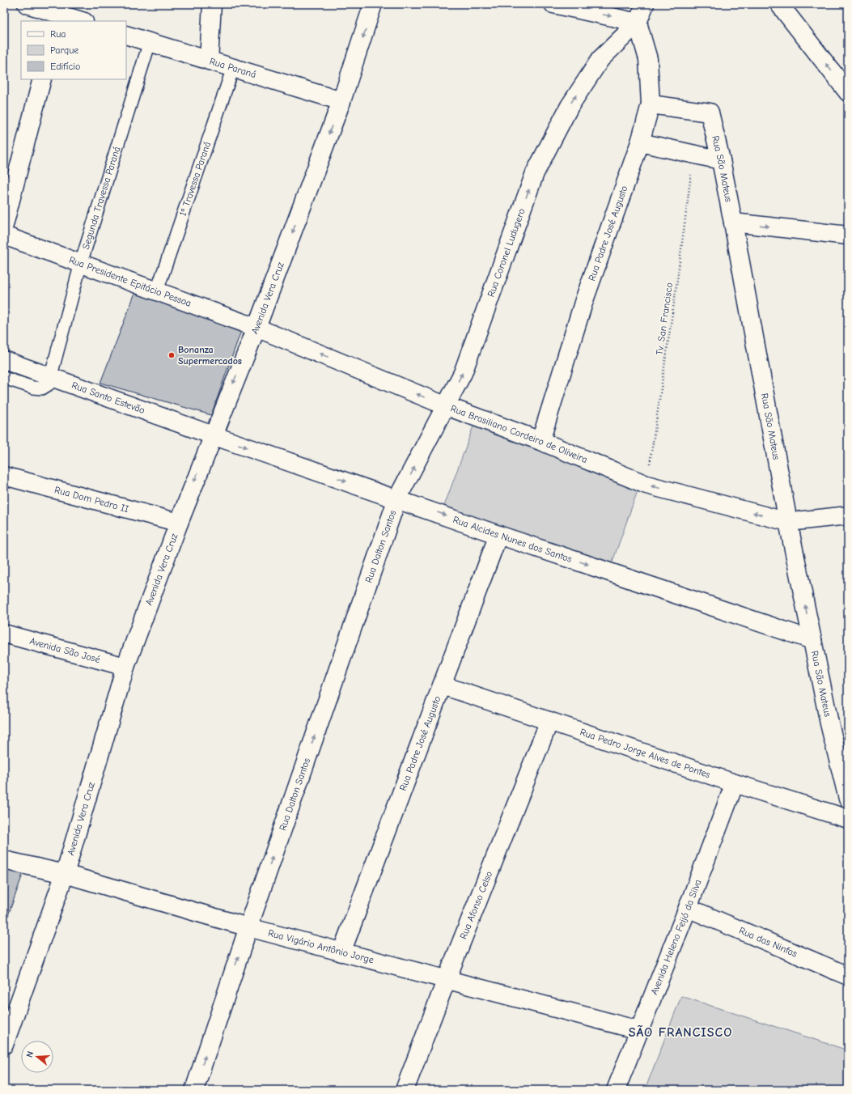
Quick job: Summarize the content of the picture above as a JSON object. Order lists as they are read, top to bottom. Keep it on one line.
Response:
{"streets":{"street":["Rua Paraná","Rua São Mateus","Rua Padre José Augusto","Rua Coronel Ludugero","Rua Presidente Epitácio Pessoa","Avenida Vera Cruz","Rua Santo Estevão","Rua Brasiliano Cordeiro de Oliveira","Rua Dom Pedro II","Rua Alcides Nunes dos Santos","Rua Dalton Santos","Avenida São José","Rua Pedro Jorge Alves de Pontes","Rua Afonso Celso","Avenida Heleno Feijó da Silva","Rua das Ninfas","Rua Vigário Antônio Jorge"],"lane":["1ª Travessa Paraná","Segunda Travessa Paraná"],"path":["Tv. San Francisco"]},"crossings":[["Rua Paraná","1ª Travessa Paraná"],["Rua Paraná","Segunda Travessa Paraná"],["Rua Paraná","Avenida Vera Cruz"],["Rua São Mateus","Rua Padre José Augusto"],["Rua São Mateus","Rua Brasiliano Cordeiro de Oliveira"],["Rua São Mateus","Rua Alcides Nunes dos Santos"],["1ª Travessa Paraná","Rua Presidente Epitácio Pessoa"],["Segunda Travessa Paraná","Rua Presidente Epitácio Pessoa"],["Segunda Travessa Paraná","Rua Santo Estevão"],["Rua Padre José Augusto","Rua Coronel Ludugero"],["Rua Padre José Augusto","Rua Brasiliano Cordeiro de Oliveira"],["Rua Padre José Augusto","Rua Alcides Nunes dos Santos"],["Rua Padre José Augusto","Rua Pedro Jorge Alves de Pontes"],["Rua Padre José Augusto","Rua Vigário Antônio Jorge"],["Rua Coronel Ludugero","Rua Brasiliano Cordeiro de Oliveira"],["Rua Coronel Ludugero","Rua Alcides Nunes dos Santos"],["Rua Coronel Ludugero","Rua Dalton Santos"],["Rua Presidente Epitácio Pessoa","Avenida Vera Cruz"],["Rua Presidente Epitácio Pessoa","Rua Brasiliano Cordeiro de Oliveira"],["Avenida Vera Cruz","Rua Santo Estevão"],["Avenida Vera Cruz","Rua Brasiliano Cordeiro de Oliveira"],["Avenida Vera Cruz","Rua Dom Pedro II"],["Avenida Vera Cruz","Rua Alcides Nunes dos Santos"],["Avenida Vera Cruz","Avenida São José"],["Avenida Vera Cruz","Rua Vigário Antônio Jorge"],["Tv. San Francisco","Rua Brasiliano Cordeiro de Oliveira"],["Rua Santo Estevão","Rua Alcides Nunes dos Santos"],["Rua Alcides Nunes dos Santos","Rua Dalton Santos"],["Rua Dalton Santos","Rua Vigário Antônio Jorge"],["Rua Pedro Jorge Alves de Pontes","Rua Afonso Celso"],["Rua Pedro Jorge Alves de Pontes","Avenida Heleno Feijó da Silva"],["Rua Afonso Celso","Rua Vigário Antônio Jorge"],["Avenida Heleno Feijó da Silva","Rua das Ninfas"],["Avenida Heleno Feijó da Silva","Rua Vigário Antônio Jorge"]],"one_way":["Rua Coronel Ludugero","Avenida Vera Cruz","Rua Brasiliano Cordeiro de Oliveira","Rua Alcides Nunes dos Santos","Rua Dalton Santos"],"districts":["SÃO FRANCISCO"],"places":["Bonanza Supermercados"],"legend":["Rua","Parque","Edifício"],"north":"left"}
